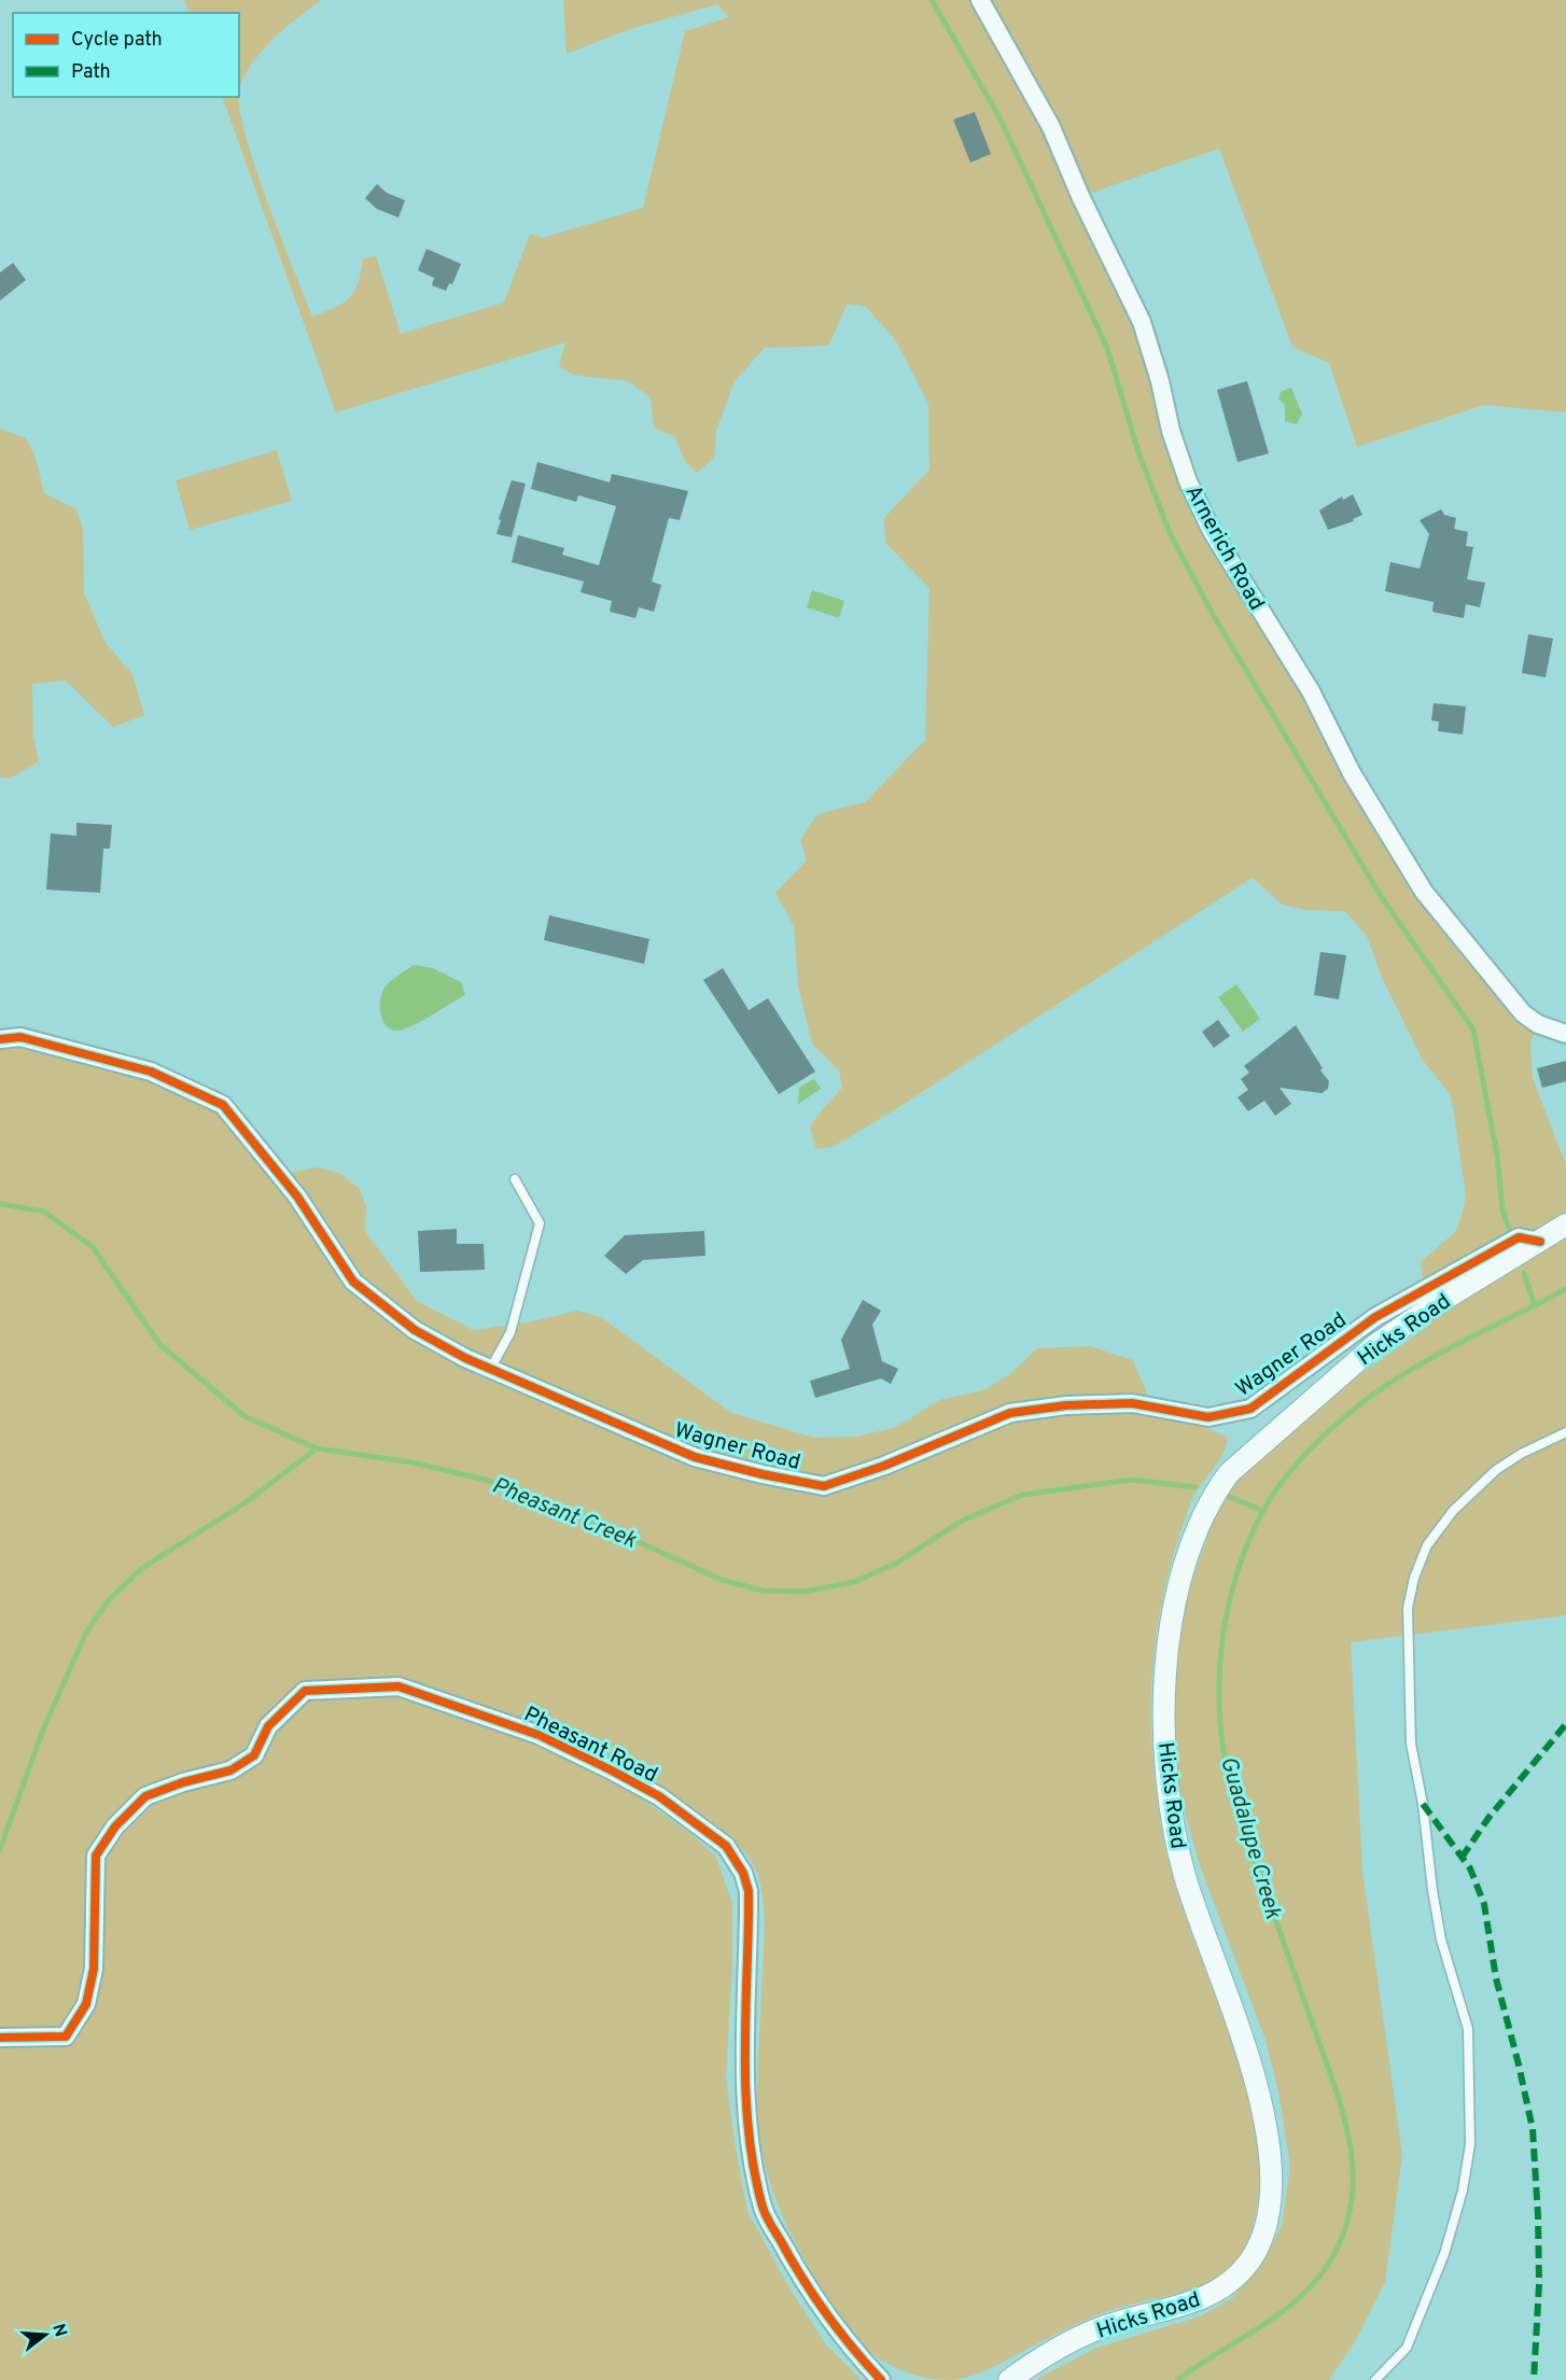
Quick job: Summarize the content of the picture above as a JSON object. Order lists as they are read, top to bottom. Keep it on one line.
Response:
{"streets":{"street":["Arnerich Road","Hicks Road","Wagner Road","Pheasant Road"]},"crossings":[["Hicks Road","Wagner Road"]],"water":["Pheasant Creek","Guadalupe Creek"],"legend":["Cycle path","Path"],"north":"right"}
